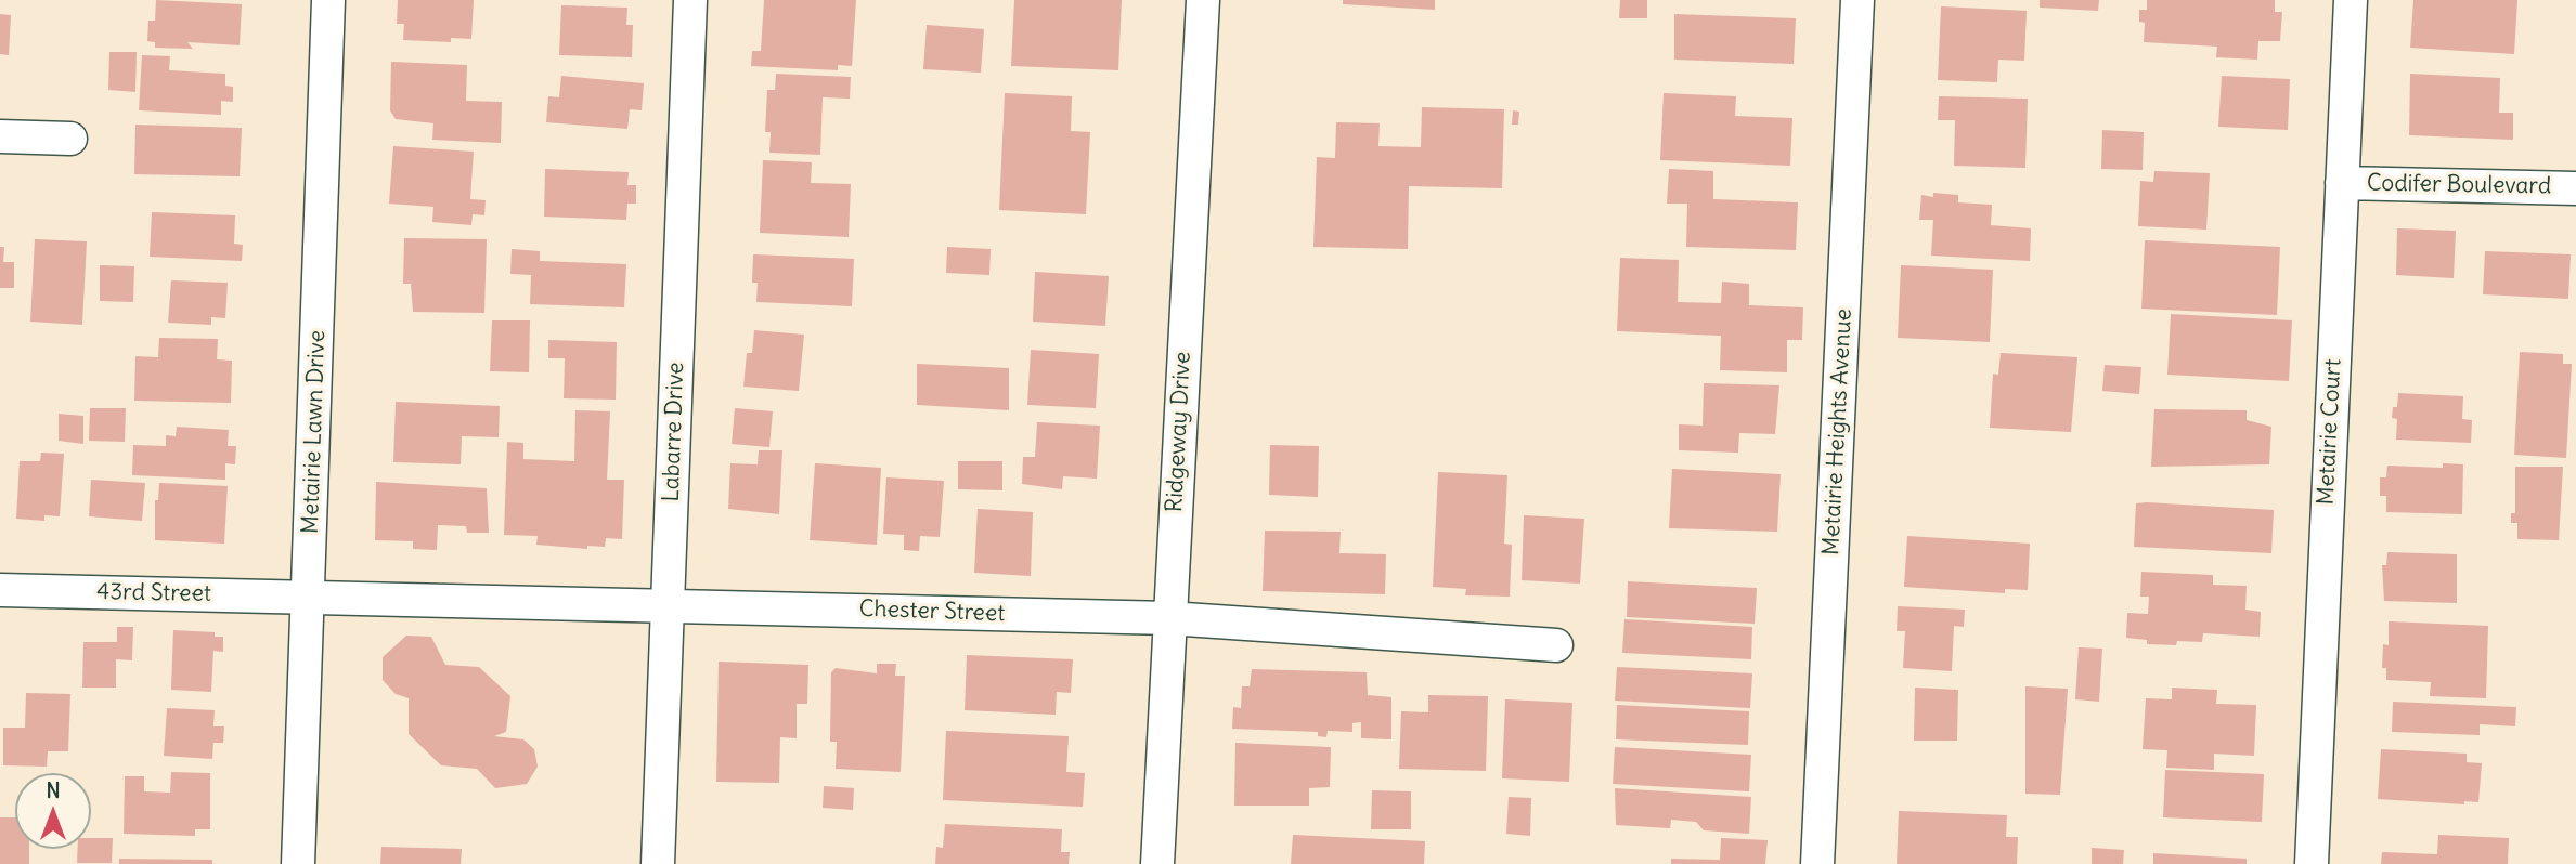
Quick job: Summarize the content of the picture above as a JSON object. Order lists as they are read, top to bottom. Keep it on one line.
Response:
{"streets":{"street":["Codifer Boulevard","Metairie Lawn Drive","Labarre Drive","Ridgeway Drive","Metairie Heights Avenue","Metairie Court","43rd Street","Chester Street"]},"crossings":[["Codifer Boulevard","Metairie Court"],["Metairie Lawn Drive","43rd Street"],["Metairie Lawn Drive","Chester Street"],["Labarre Drive","Chester Street"],["Ridgeway Drive","Chester Street"],["43rd Street","Chester Street"]],"north":"top"}
